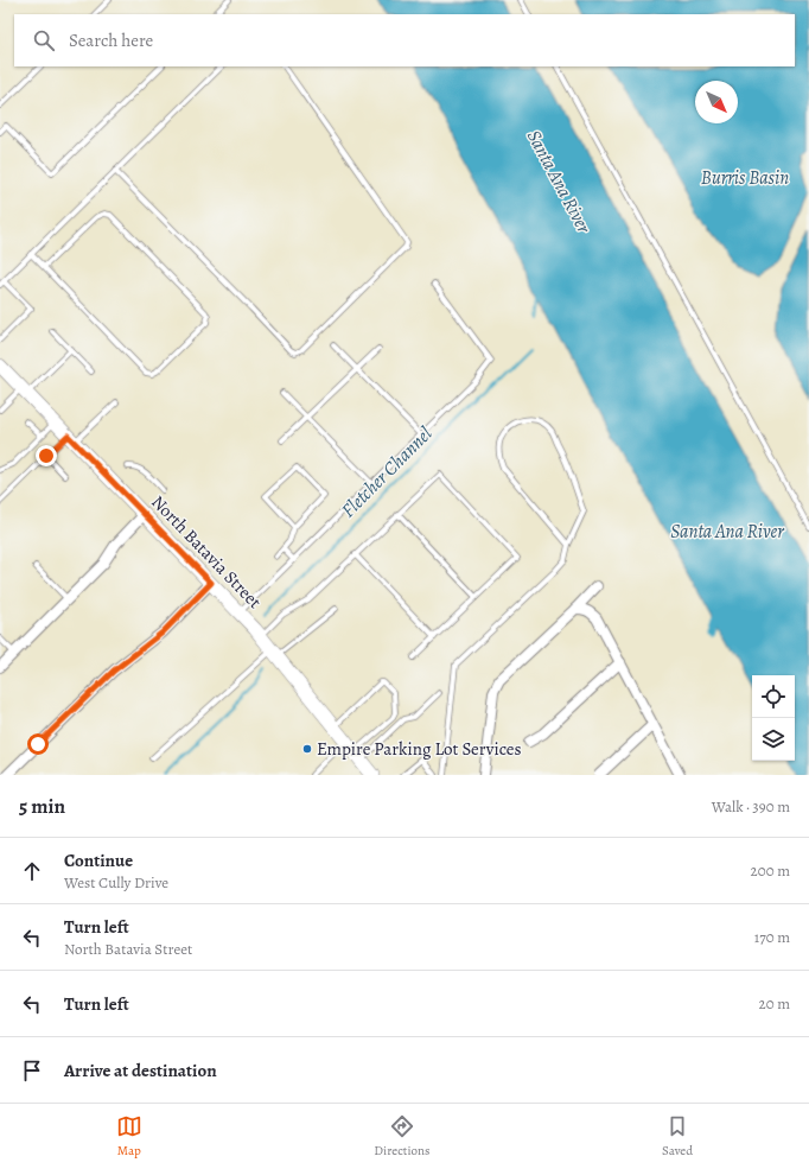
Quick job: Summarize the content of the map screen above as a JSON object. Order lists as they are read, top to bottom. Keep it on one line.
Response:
{"streets":{"main road":["North Batavia Street"]},"water":["Burris Basin","Santa Ana River","Fletcher Channel"],"places":["Empire Parking Lot Services"],"north":"bottom right","page":{"search":"Search here","heading":["5 min","Walk · 390 m"],"list":[["Continue","West Cully Drive","200 m"],["Turn left","North Batavia Street","170 m"],["Turn left","20 m"],"Arrive at destination"],"nav":["Map","Directions","Saved"]}}
